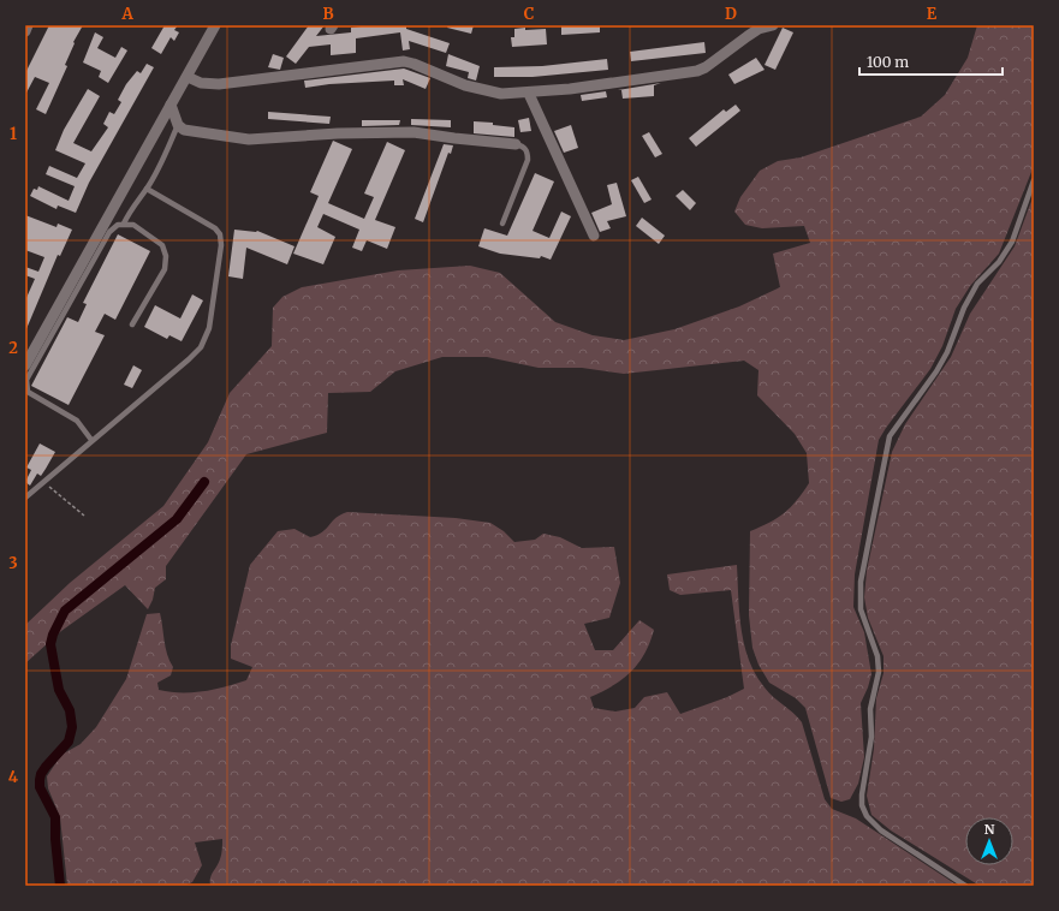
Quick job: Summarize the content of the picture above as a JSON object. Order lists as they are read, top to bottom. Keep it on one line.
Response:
{"scale_bar":"100 m","north":"top","grid":{"columns":["A","B","C","D","E"],"rows":["1","2","3","4"]}}
